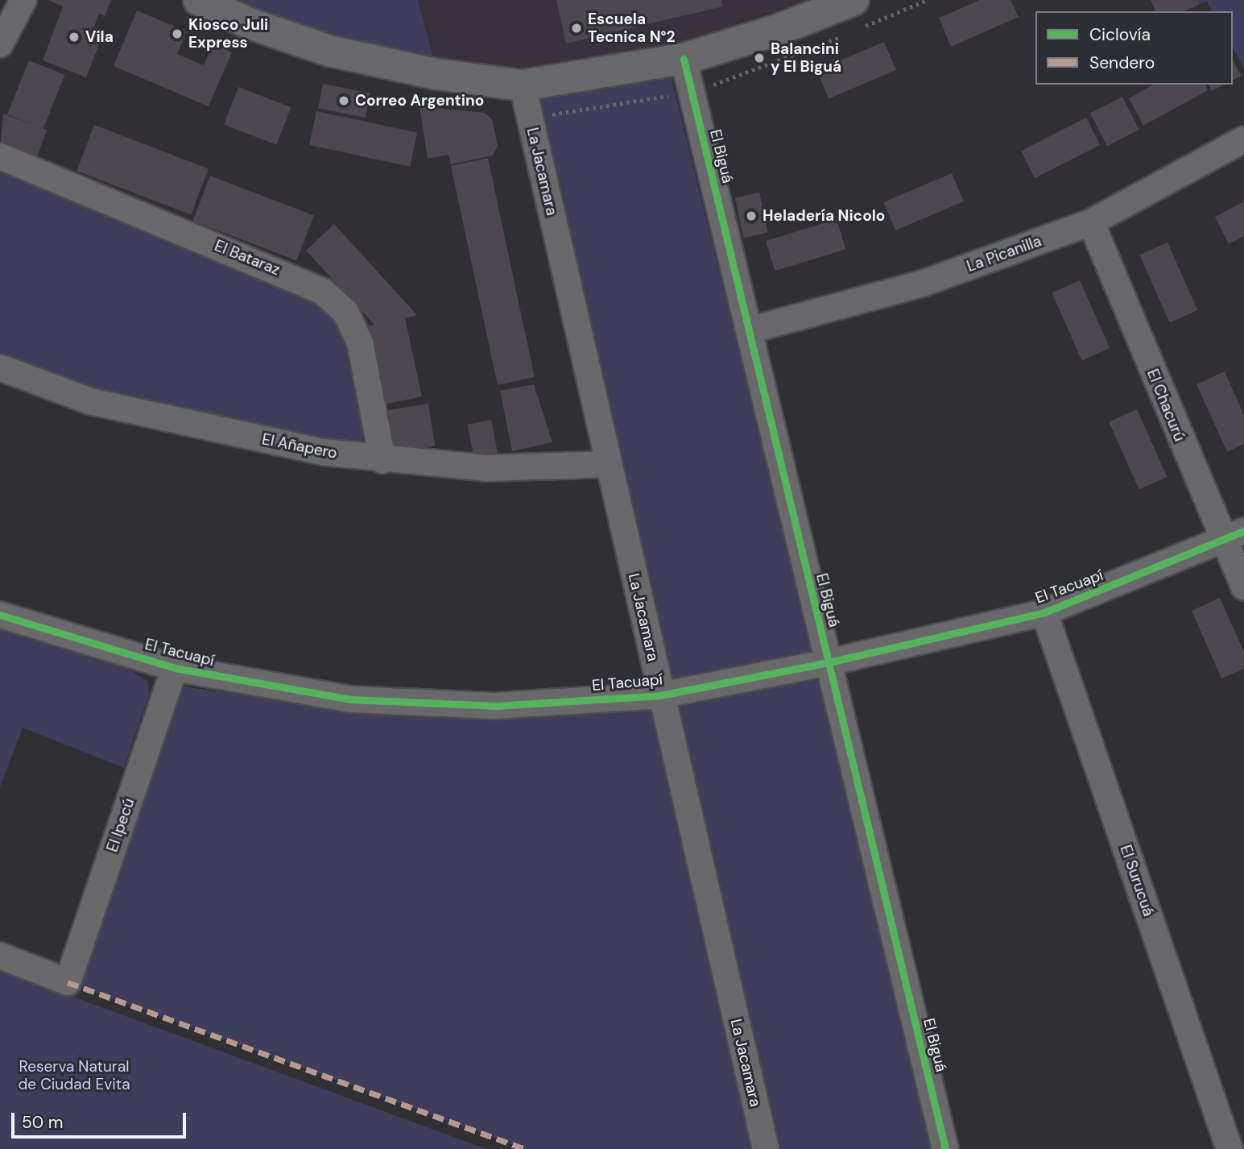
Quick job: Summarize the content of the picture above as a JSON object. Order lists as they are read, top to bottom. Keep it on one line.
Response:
{"streets":{"street":["El Biguá","La Jacamara","La Picanilla","El Bataraz","El Chacurú","El Añapero","El Tacuapí","El Ipecú","El Surucuá"]},"crossings":[["El Biguá","La Picanilla"],["El Biguá","El Tacuapí"],["La Jacamara","El Añapero"],["La Jacamara","El Tacuapí"],["La Picanilla","El Chacurú"],["El Bataraz","El Añapero"],["El Chacurú","El Tacuapí"],["El Tacuapí","El Ipecú"],["El Tacuapí","El Surucuá"]],"parks":["Reserva Natural de Ciudad Evita"],"places":["Escuela Tecnica N°2","Kiosco Juli Express","Vila","Balancini y El Biguá","Correo Argentino","Heladería Nicolo"],"legend":["Ciclovía","Sendero"],"scale_bar":"50 m"}
